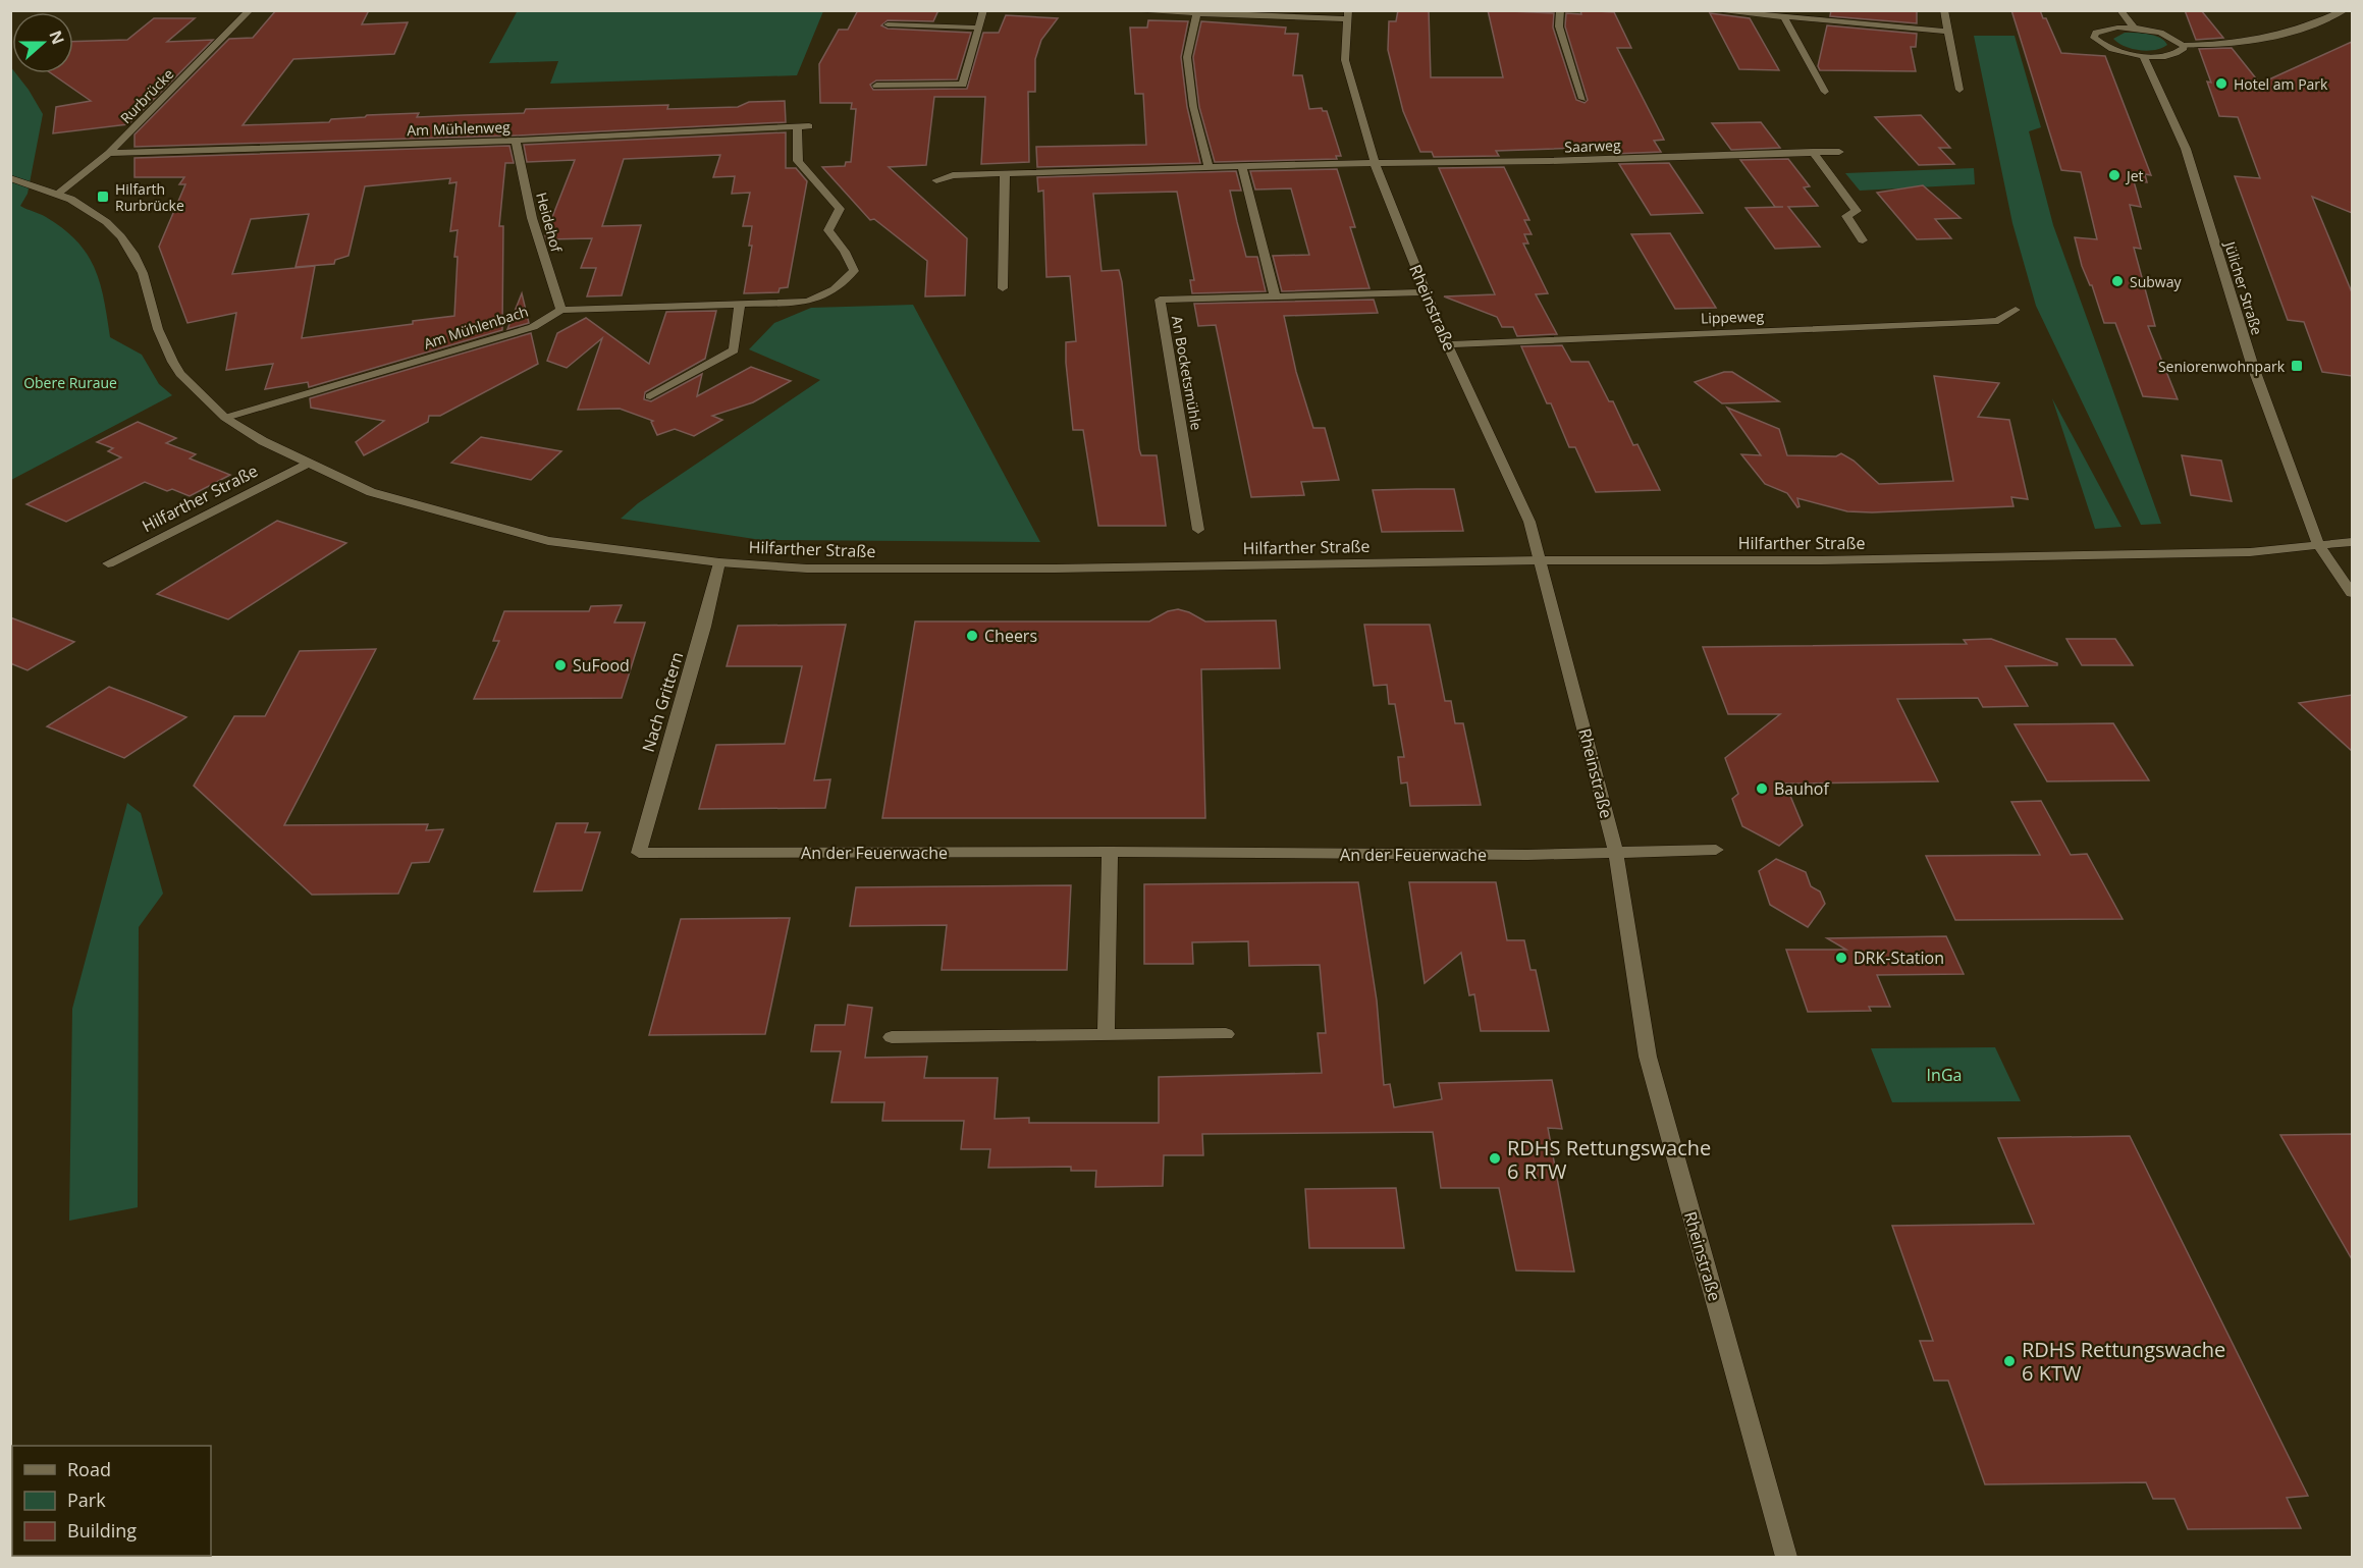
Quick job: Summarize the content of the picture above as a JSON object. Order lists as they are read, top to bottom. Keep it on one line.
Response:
{"streets":{"street":["Rurbrücke","Am Mühlenweg","Saarweg","Heidehof","Jülicher Straße","Rheinstraße","Lippeweg","Am Mühlenbach","An Bocketsmühle","Hilfarther Straße","Nach Grittern","An der Feuerwache"]},"crossings":[["Rurbrücke","Am Mühlenweg"],["Rurbrücke","Hilfarther Straße"],["Am Mühlenweg","Heidehof"],["Am Mühlenweg","Am Mühlenbach"],["Saarweg","Rheinstraße"],["Heidehof","Am Mühlenbach"],["Jülicher Straße","Hilfarther Straße"],["Rheinstraße","Lippeweg"],["Rheinstraße","An Bocketsmühle"],["Rheinstraße","Hilfarther Straße"],["Rheinstraße","An der Feuerwache"],["Am Mühlenbach","Hilfarther Straße"],["Hilfarther Straße","Nach Grittern"],["Nach Grittern","An der Feuerwache"]],"parks":["Obere Ruraue","InGa"],"places":{"other":["Hotel am Park","Jet","Subway","Cheers","SuFood","Bauhof","DRK-Station","RDHS Rettungswache 6 RTW","RDHS Rettungswache 6 KTW"],"transit":["Hilfarth Rurbrücke","Seniorenwohnpark"]},"legend":["Road","Park","Building"],"north":"right"}
